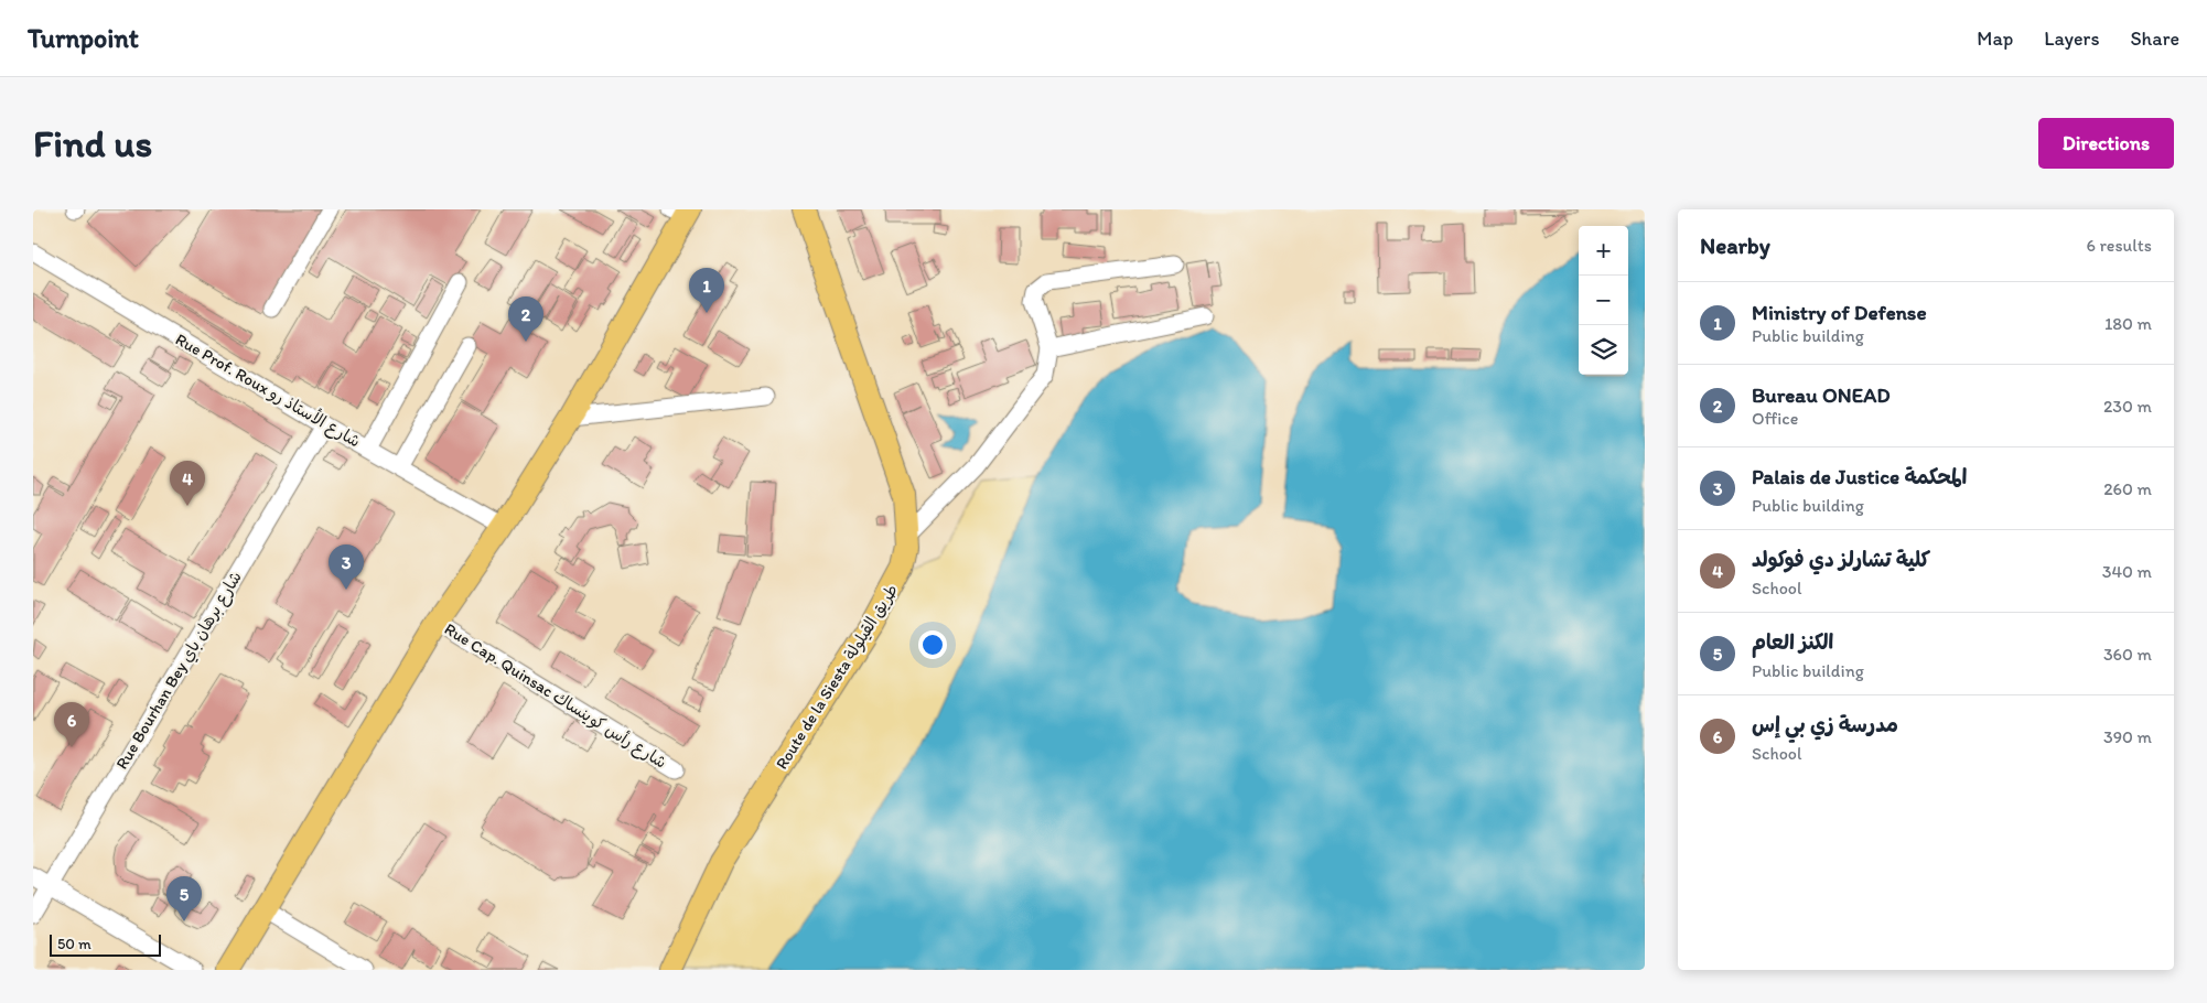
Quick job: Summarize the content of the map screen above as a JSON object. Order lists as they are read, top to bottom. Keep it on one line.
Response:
{"streets":{"main road":["Route de la Siesta طريق القيلولة"],"street":["Rue Prof. Roux شارع الأستاذ رو","Rue Bourhan Bey شارع برهان باي","Rue Cap. Quinsac شارع رأس كوينساك"]},"crossings":[["Rue Prof. Roux شارع الأستاذ رو","Rue Bourhan Bey شارع برهان باي"]],"scale_bar":"50 m","page":{"header":"Turnpoint","nav":["Map","Layers","Share"],"buttons":"Directions","title":"Find us","heading":["Nearby","6 results"],"map_buttons":["+","−"],"pins":["1","2","4","3","6","5"],"list":[{"mark":"1","name":"Ministry of Defense","note":"Public building","value":"180 m"},{"mark":"2","name":"Bureau ONEAD","note":"Office","value":"230 m"},{"mark":"3","name":"Palais de Justice المحكمة","note":"Public building","value":"260 m"},{"mark":"4","name":"كلية تشارلز دي فوكولد","note":"School","value":"340 m"},{"mark":"5","name":"الكنز العام","note":"Public building","value":"360 m"},{"mark":"6","name":"مدرسة زي بي إس","note":"School","value":"390 m"}],"scale":"50 m"}}
